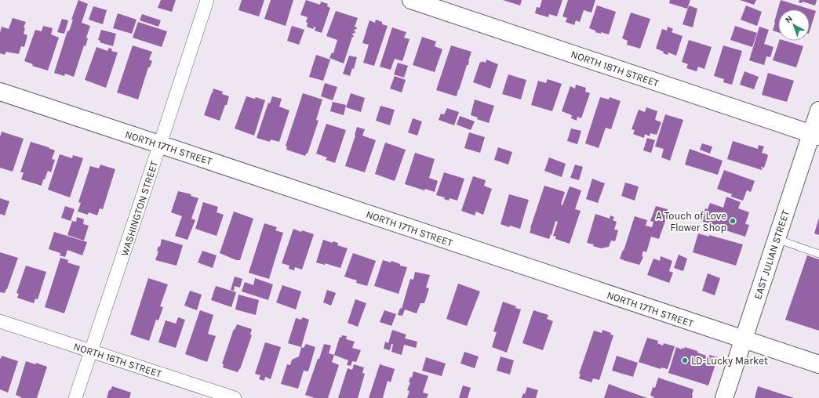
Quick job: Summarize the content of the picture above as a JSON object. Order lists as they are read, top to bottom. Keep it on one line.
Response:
{"streets":{"main road":["NORTH 18TH STREET","NORTH 17TH STREET","EAST JULIAN STREET"],"street":["WASHINGTON STREET","NORTH 16TH STREET"]},"crossings":[["NORTH 18TH STREET","EAST JULIAN STREET"],["NORTH 17TH STREET","WASHINGTON STREET"],["NORTH 17TH STREET","EAST JULIAN STREET"],["WASHINGTON STREET","NORTH 16TH STREET"]],"places":["A Touch of Love Flower Shop","LD-Lucky Market"],"north":"top left"}
